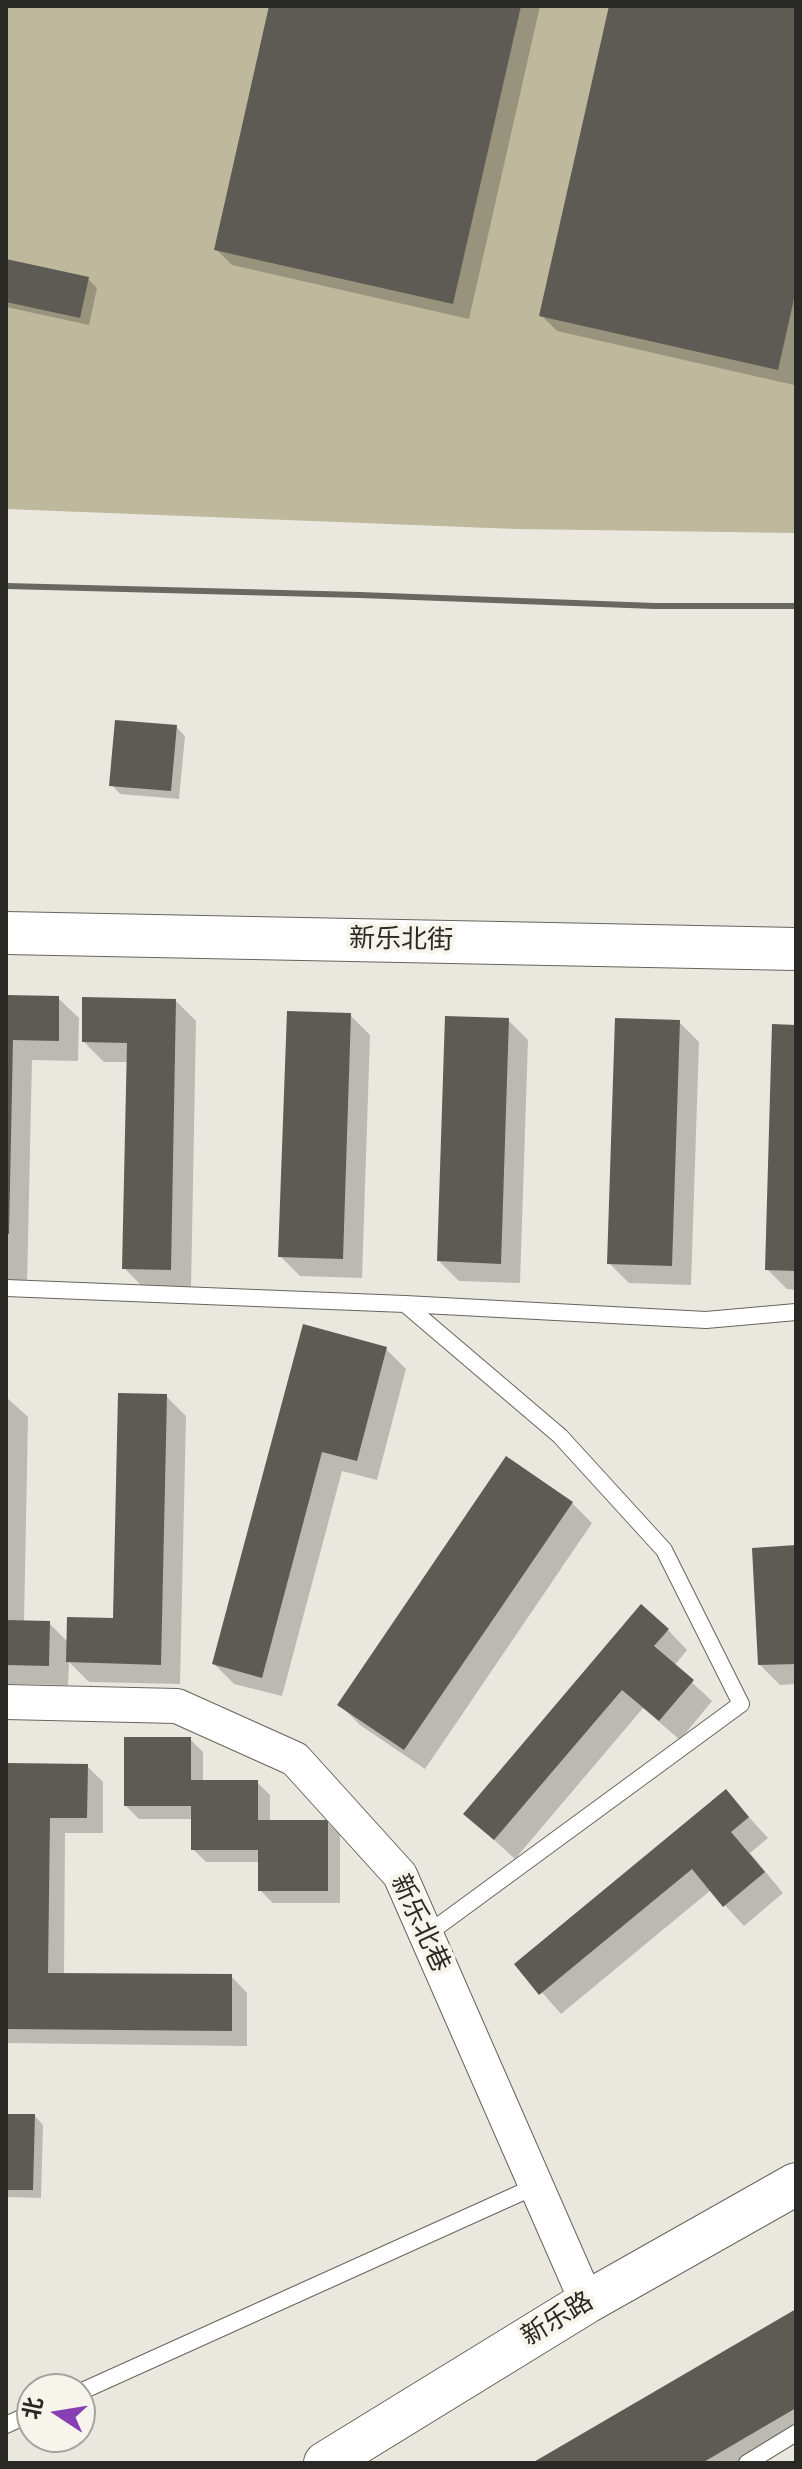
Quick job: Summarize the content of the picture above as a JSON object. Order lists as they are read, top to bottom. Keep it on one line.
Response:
{"streets":{"street":["新乐北街","新乐北巷","新乐路"]},"crossings":[["新乐北巷","新乐路"]],"north":"left"}
